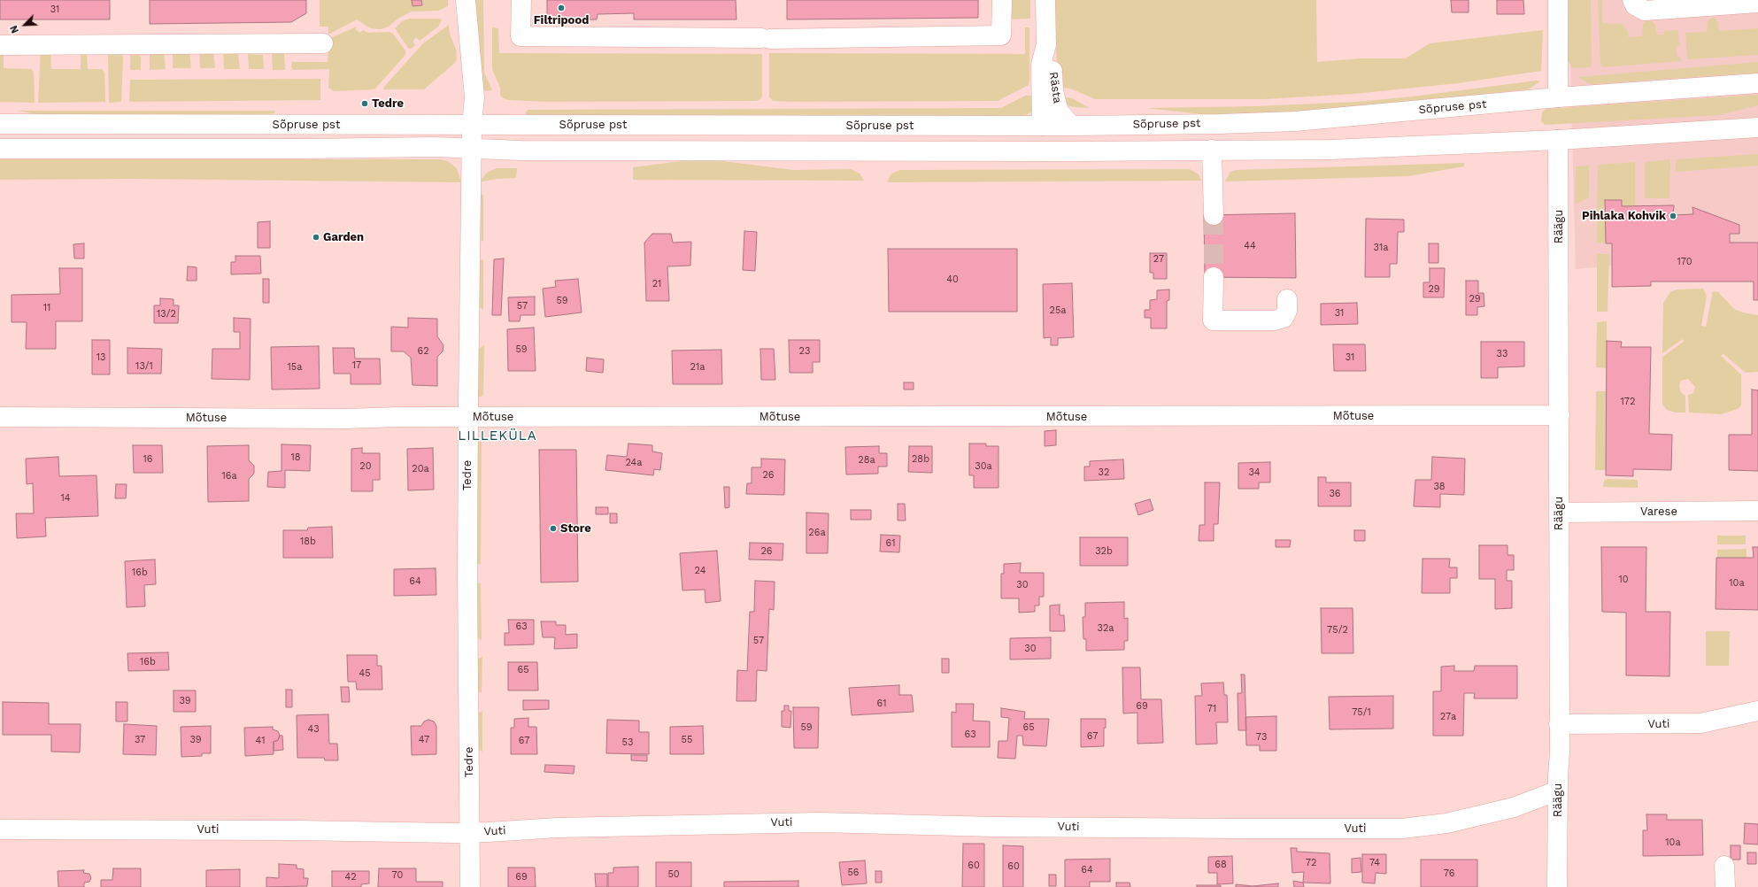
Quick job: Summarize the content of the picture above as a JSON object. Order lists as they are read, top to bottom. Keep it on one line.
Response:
{"streets":{"street":["Rästa","Sõpruse pst","Räägu","Mõtuse","Tedre","Varese","Vuti"]},"crossings":[["Rästa","Sõpruse pst"],["Sõpruse pst","Räägu"],["Sõpruse pst","Tedre"],["Räägu","Mõtuse"],["Räägu","Varese"],["Räägu","Vuti"],["Mõtuse","Tedre"],["Tedre","Vuti"]],"districts":["LILLEKÜLA"],"places":["Filtripood","Tedre","Pihlaka Kohvik","Garden","Store"],"house_numbers":["31","44","31a","27","170","40","21","29","29","59","57","11","25a","31","13/2","59","62","23","33","13","31","17","13/1","15a","21a","172","18","16","28b","28a","24a","20","30a","20a","32","34","26","16a","38","36","14","26a","18b","61","26","32b","24","16b","10","64","10a","30","63","32a","75/2","57","30","16b","65","45","39","61","69","71","75/1","27a","59","65","43","63","67","73","37","39","47","55","41","67","53","10a","72","74","68","60","60","64","56","76","50","70","42","69"],"north":"bottom left"}
